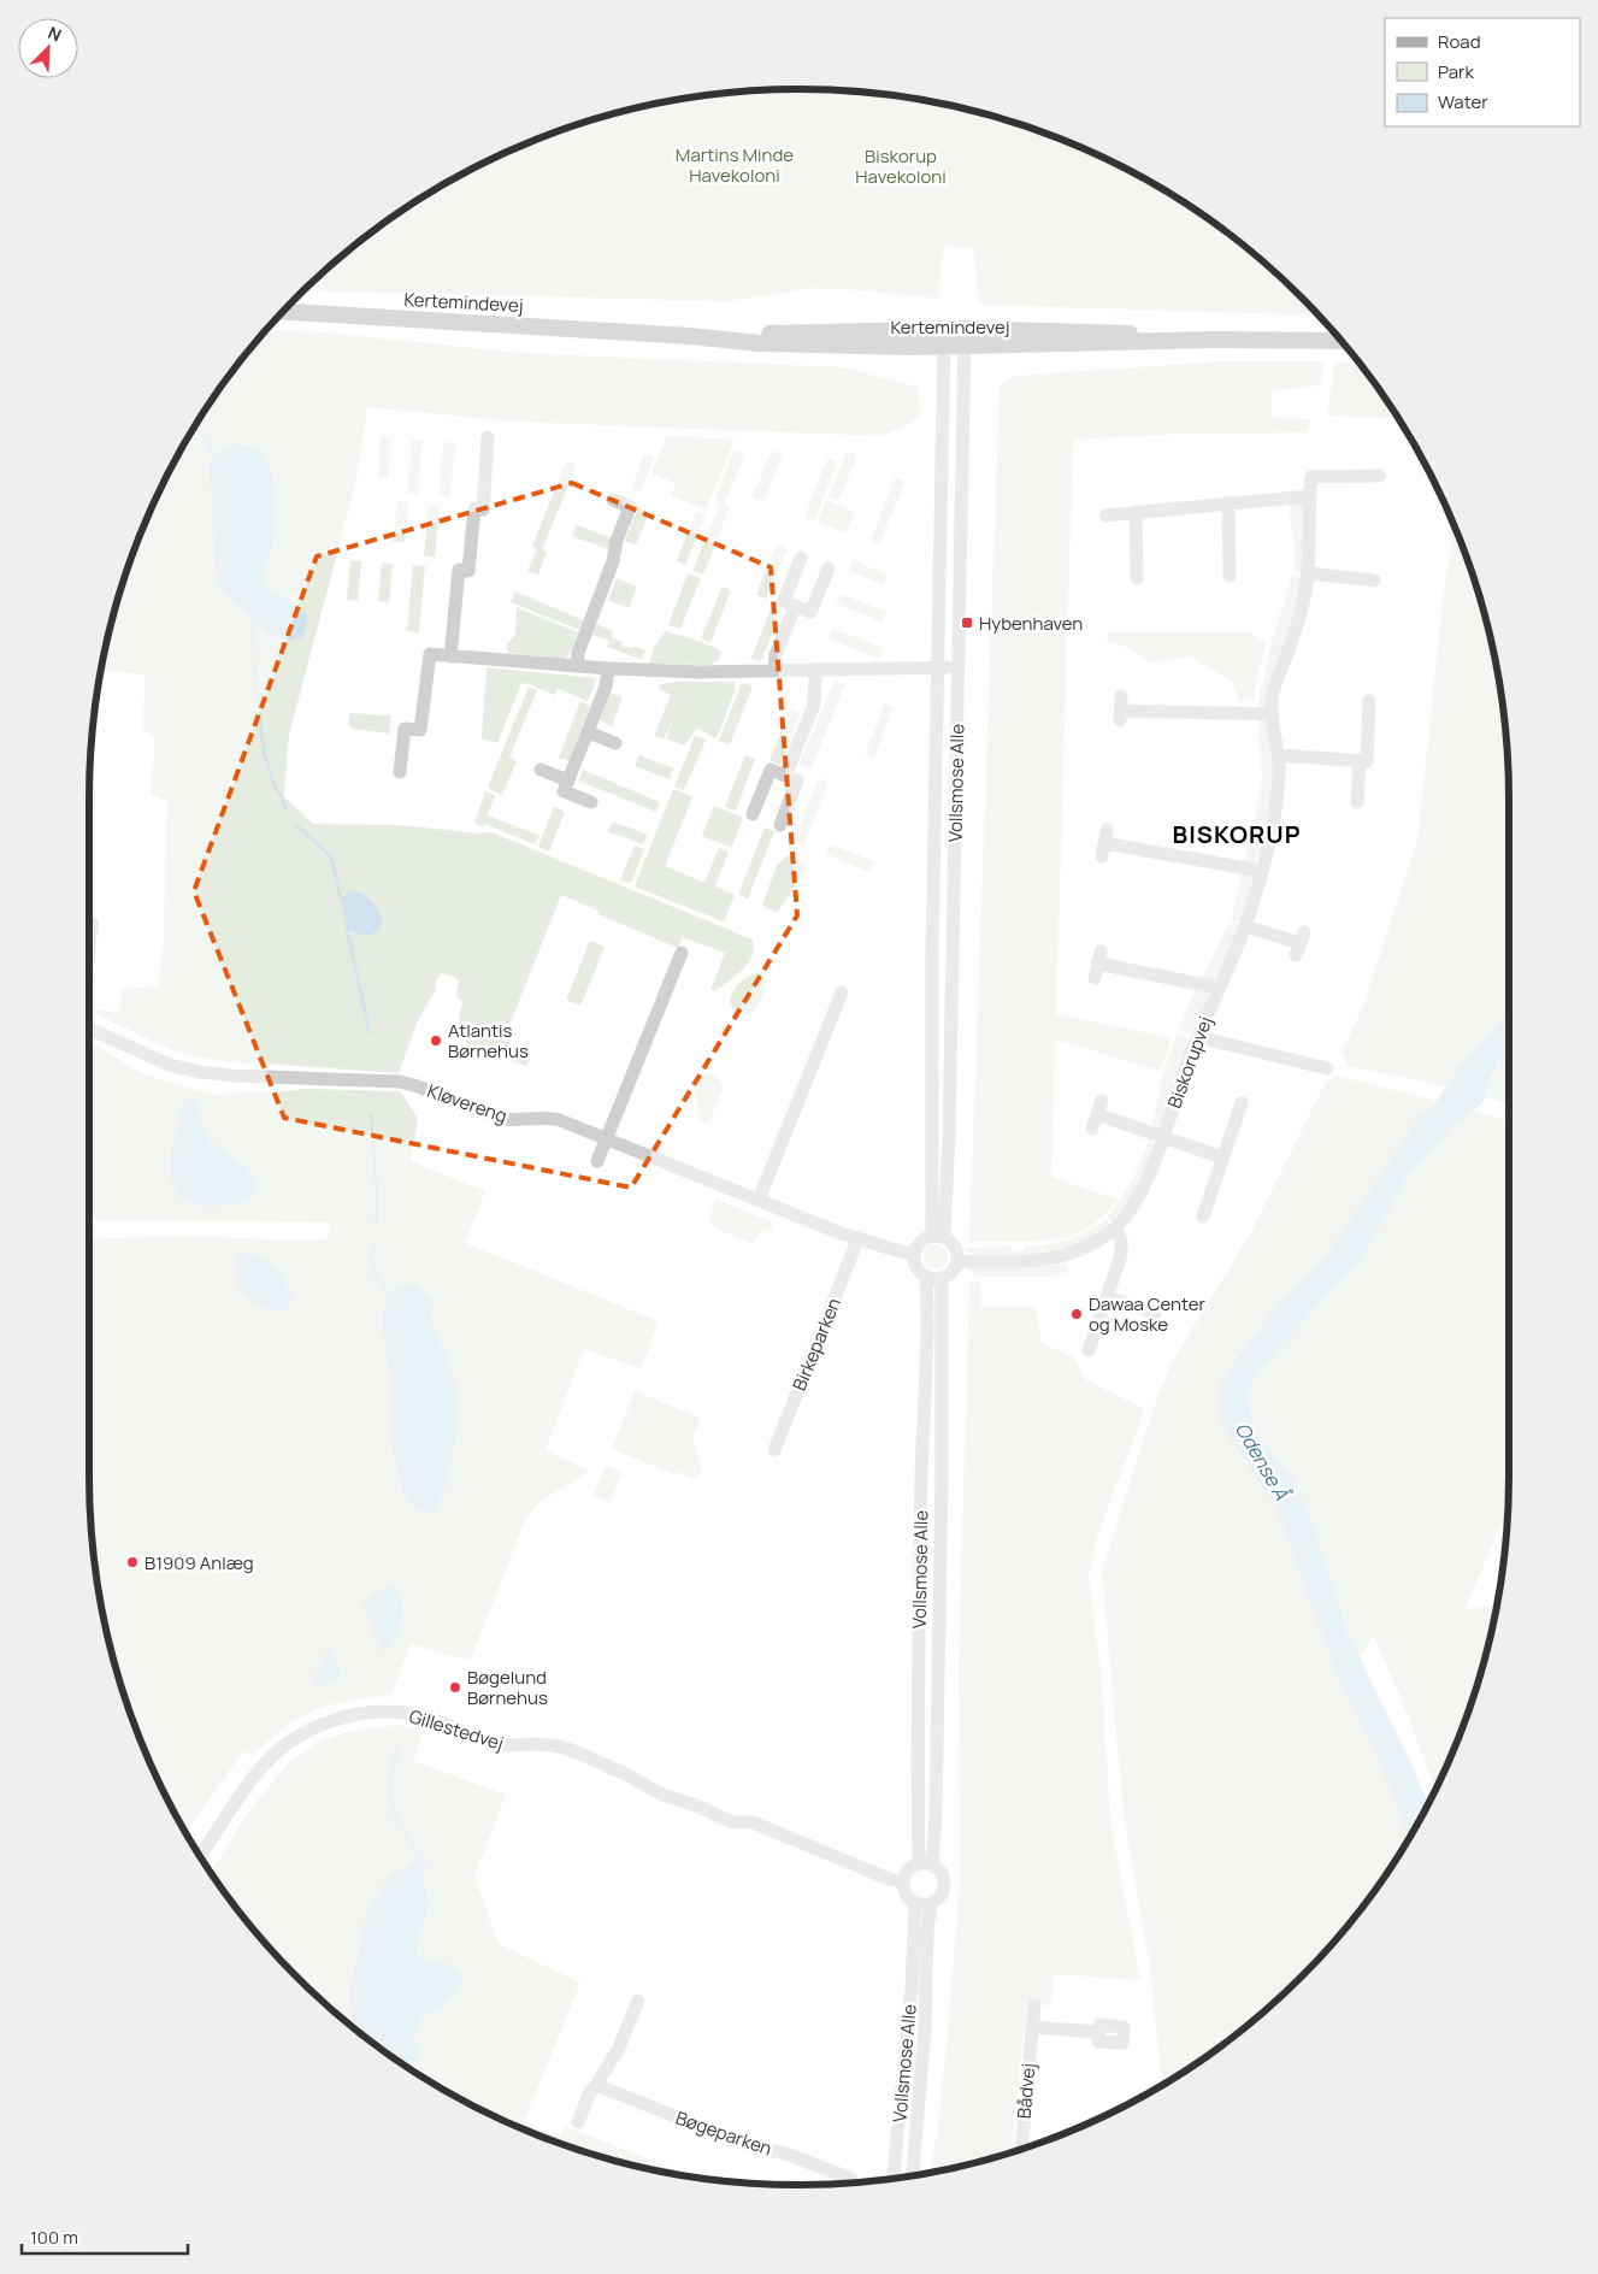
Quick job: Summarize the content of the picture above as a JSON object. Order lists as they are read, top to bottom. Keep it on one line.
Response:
{"streets":{"main road":["Kertemindevej"],"street":["Vollsmose Alle","Biskorupvej","Kløvereng","Birkeparken","Gillestedvej","Bådvej","Bøgeparken"]},"crossings":[["Kertemindevej","Vollsmose Alle"],["Vollsmose Alle","Biskorupvej"],["Vollsmose Alle","Kløvereng"],["Vollsmose Alle","Gillestedvej"],["Biskorupvej","Kløvereng"],["Kløvereng","Birkeparken"]],"districts":["BISKORUP"],"water":["Odense Å"],"parks":["Martins Minde Havekoloni","Biskorup Havekoloni"],"places":{"transit":["Hybenhaven"],"other":["Atlantis Børnehus","Dawaa Center og Moske","B1909 Anlæg","Bøgelund Børnehus"]},"legend":["Road","Park","Water"],"scale_bar":"100 m","north":"top right"}
